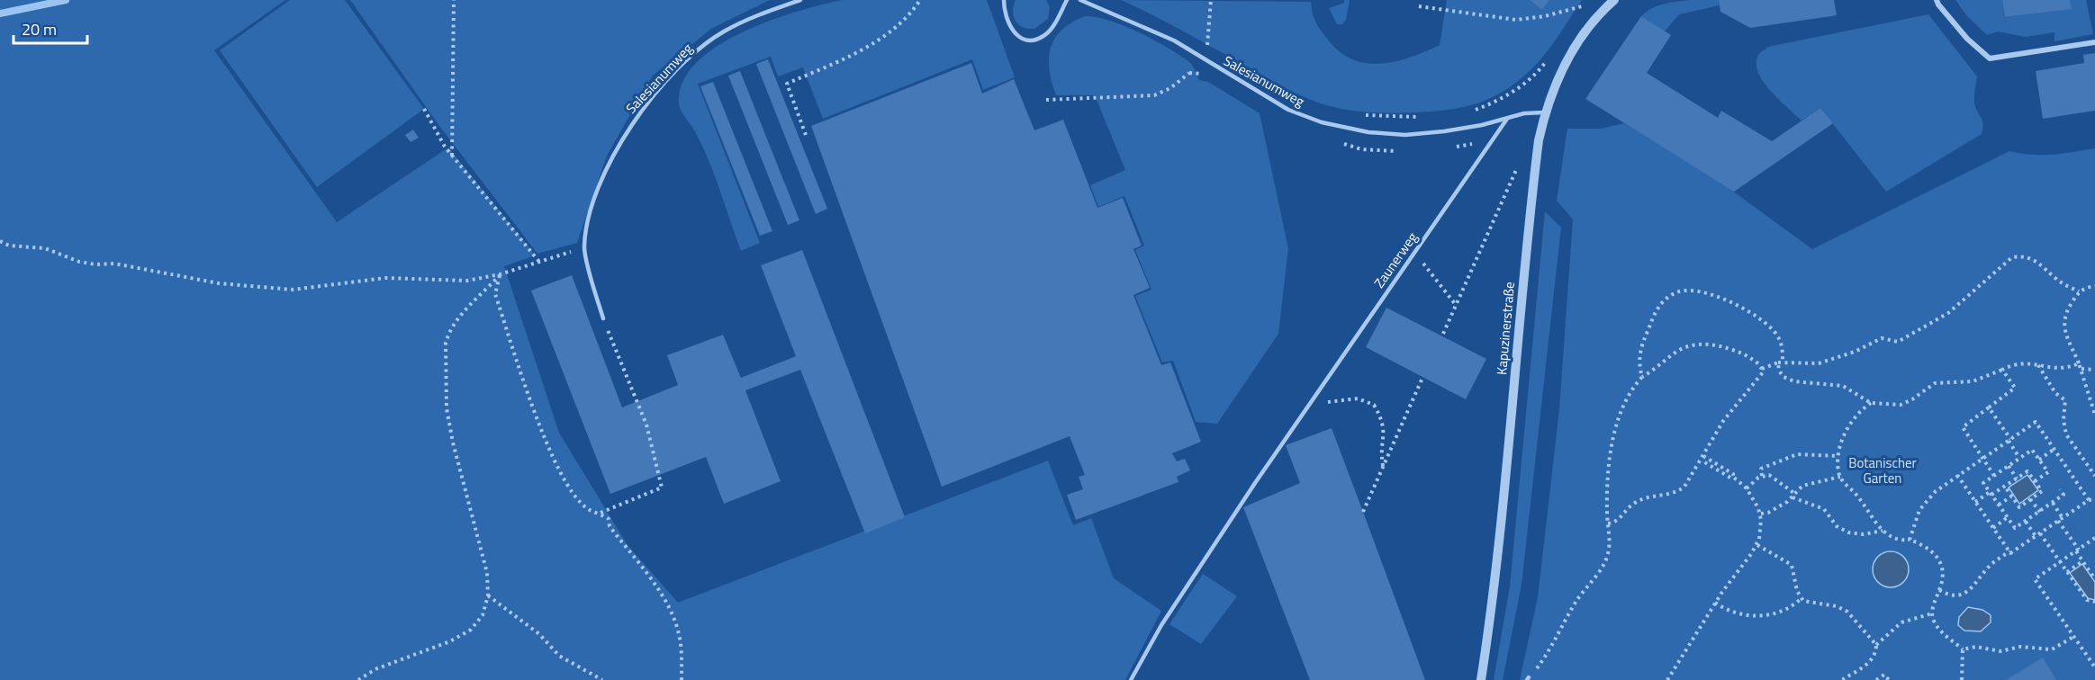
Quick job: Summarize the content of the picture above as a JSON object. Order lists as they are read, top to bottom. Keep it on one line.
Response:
{"streets":{"street":["Kapuzinerstraße"],"lane":["Salesianumweg","Zaunerweg"]},"crossings":[["Salesianumweg","Zaunerweg"],["Salesianumweg","Kapuzinerstraße"]],"parks":["Botanischer Garten"],"scale_bar":"20 m"}
